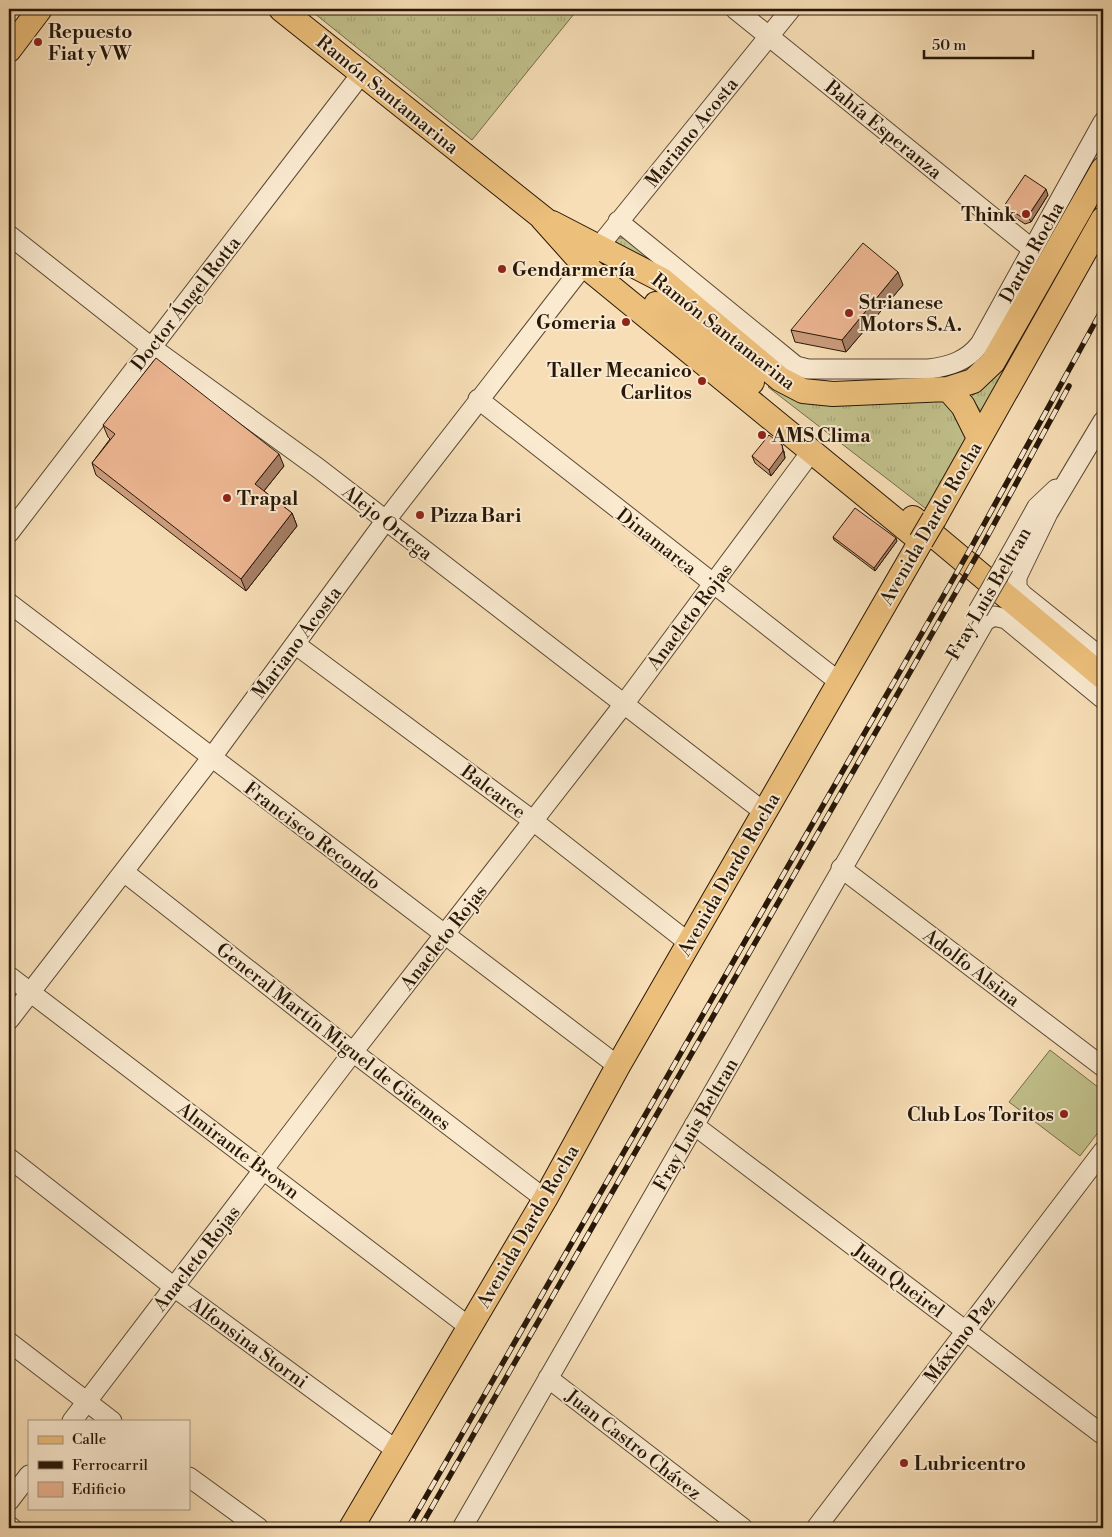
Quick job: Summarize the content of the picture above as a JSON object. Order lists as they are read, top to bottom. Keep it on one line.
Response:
{"streets":{"main road":["Ramón Santamarina","Avenida Dardo Rocha"],"street":["Bahía Esperanza","Mariano Acosta","Dardo Rocha","Doctor Ángel Rotta","Alejo Ortega","Dinamarca","Fray Luis Beltran","Anacleto Rojas","Balcarce","Francisco Recondo","Adolfo Alsina","General Martín Miguel de Güemes","Almirante Brown","Juan Queirel","Máximo Paz","Alfonsina Storni","Juan Castro Chávez"]},"crossings":[["Ramón Santamarina","Mariano Acosta"],["Ramón Santamarina","Dardo Rocha"],["Ramón Santamarina","Doctor Ángel Rotta"],["Ramón Santamarina","Avenida Dardo Rocha"],["Ramón Santamarina","Anacleto Rojas"],["Bahía Esperanza","Mariano Acosta"],["Bahía Esperanza","Dardo Rocha"],["Mariano Acosta","Alejo Ortega"],["Mariano Acosta","Dinamarca"],["Mariano Acosta","Balcarce"],["Mariano Acosta","Francisco Recondo"],["Mariano Acosta","General Martín Miguel de Güemes"],["Mariano Acosta","Almirante Brown"],["Doctor Ángel Rotta","Alejo Ortega"],["Alejo Ortega","Avenida Dardo Rocha"],["Alejo Ortega","Anacleto Rojas"],["Avenida Dardo Rocha","Dinamarca"],["Avenida Dardo Rocha","Balcarce"],["Avenida Dardo Rocha","Francisco Recondo"],["Avenida Dardo Rocha","General Martín Miguel de Güemes"],["Avenida Dardo Rocha","Almirante Brown"],["Avenida Dardo Rocha","Alfonsina Storni"],["Dinamarca","Anacleto Rojas"],["Fray Luis Beltran","Adolfo Alsina"],["Fray Luis Beltran","Juan Queirel"],["Fray Luis Beltran","Juan Castro Chávez"],["Anacleto Rojas","Balcarce"],["Anacleto Rojas","Francisco Recondo"],["Anacleto Rojas","General Martín Miguel de Güemes"],["Anacleto Rojas","Almirante Brown"],["Anacleto Rojas","Alfonsina Storni"],["Juan Queirel","Máximo Paz"]],"places":["Repuesto Fiat y VW","Think","Gendarmería","Strianese Motors S.A.","Gomeria","Taller Mecanico Carlitos","AMS Clima","Trapal","Pizza Bari","Club Los Toritos","Lubricentro"],"legend":["Calle","Ferrocarril","Edificio"],"scale_bar":"50 m"}
